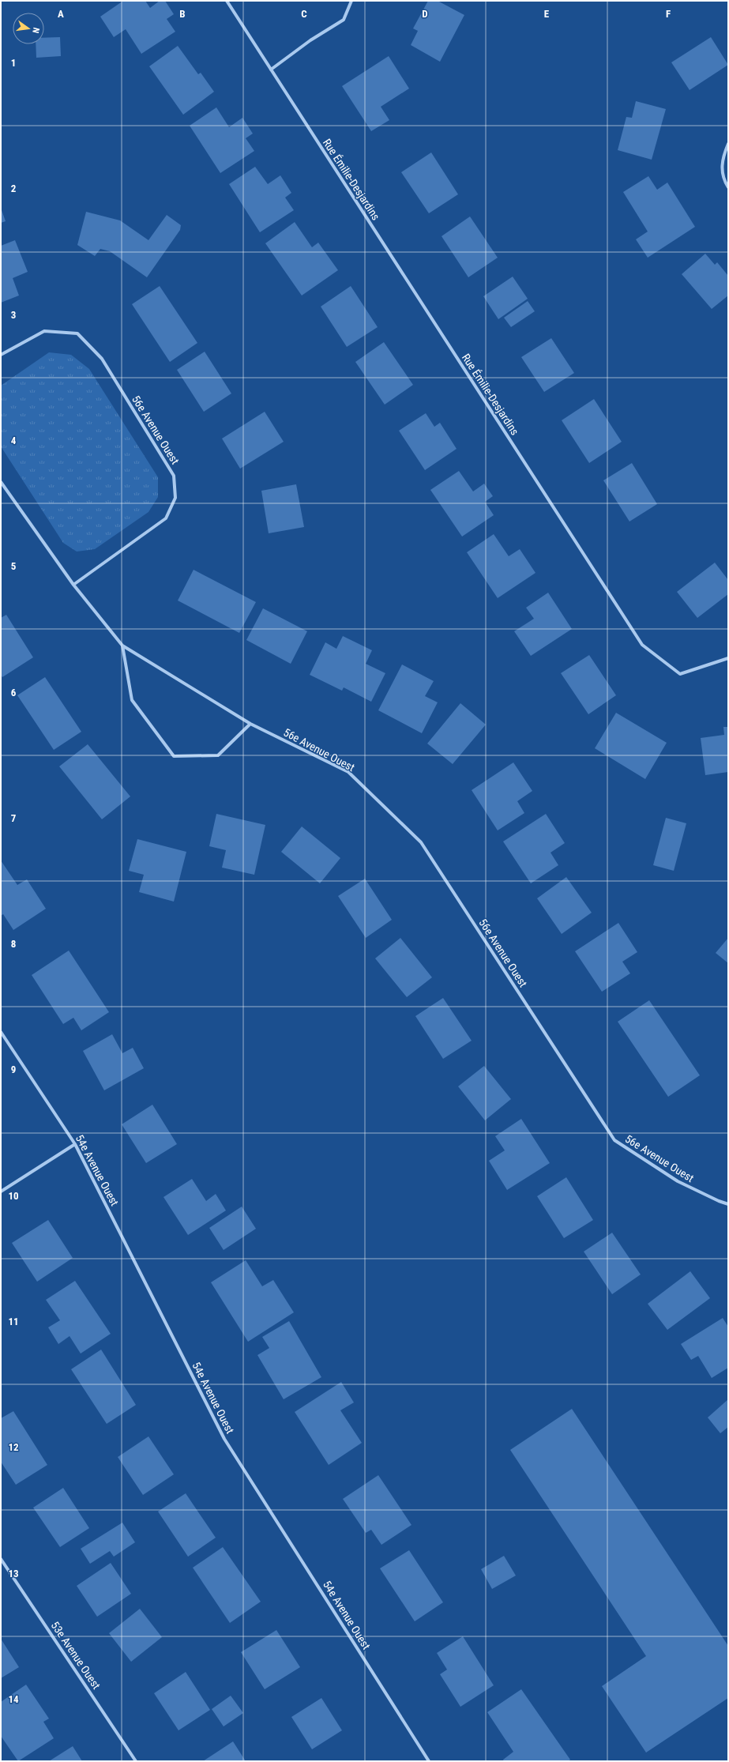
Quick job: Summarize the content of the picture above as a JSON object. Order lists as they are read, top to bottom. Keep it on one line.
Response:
{"streets":{"street":["Rue Émilie-Desjardins","56e Avenue Ouest","54e Avenue Ouest","53e Avenue Ouest"]},"north":"right","grid":{"columns":["A","B","C","D","E","F"],"rows":["1","2","3","4","5","6","7","8","9","10","11","12","13","14"]}}
